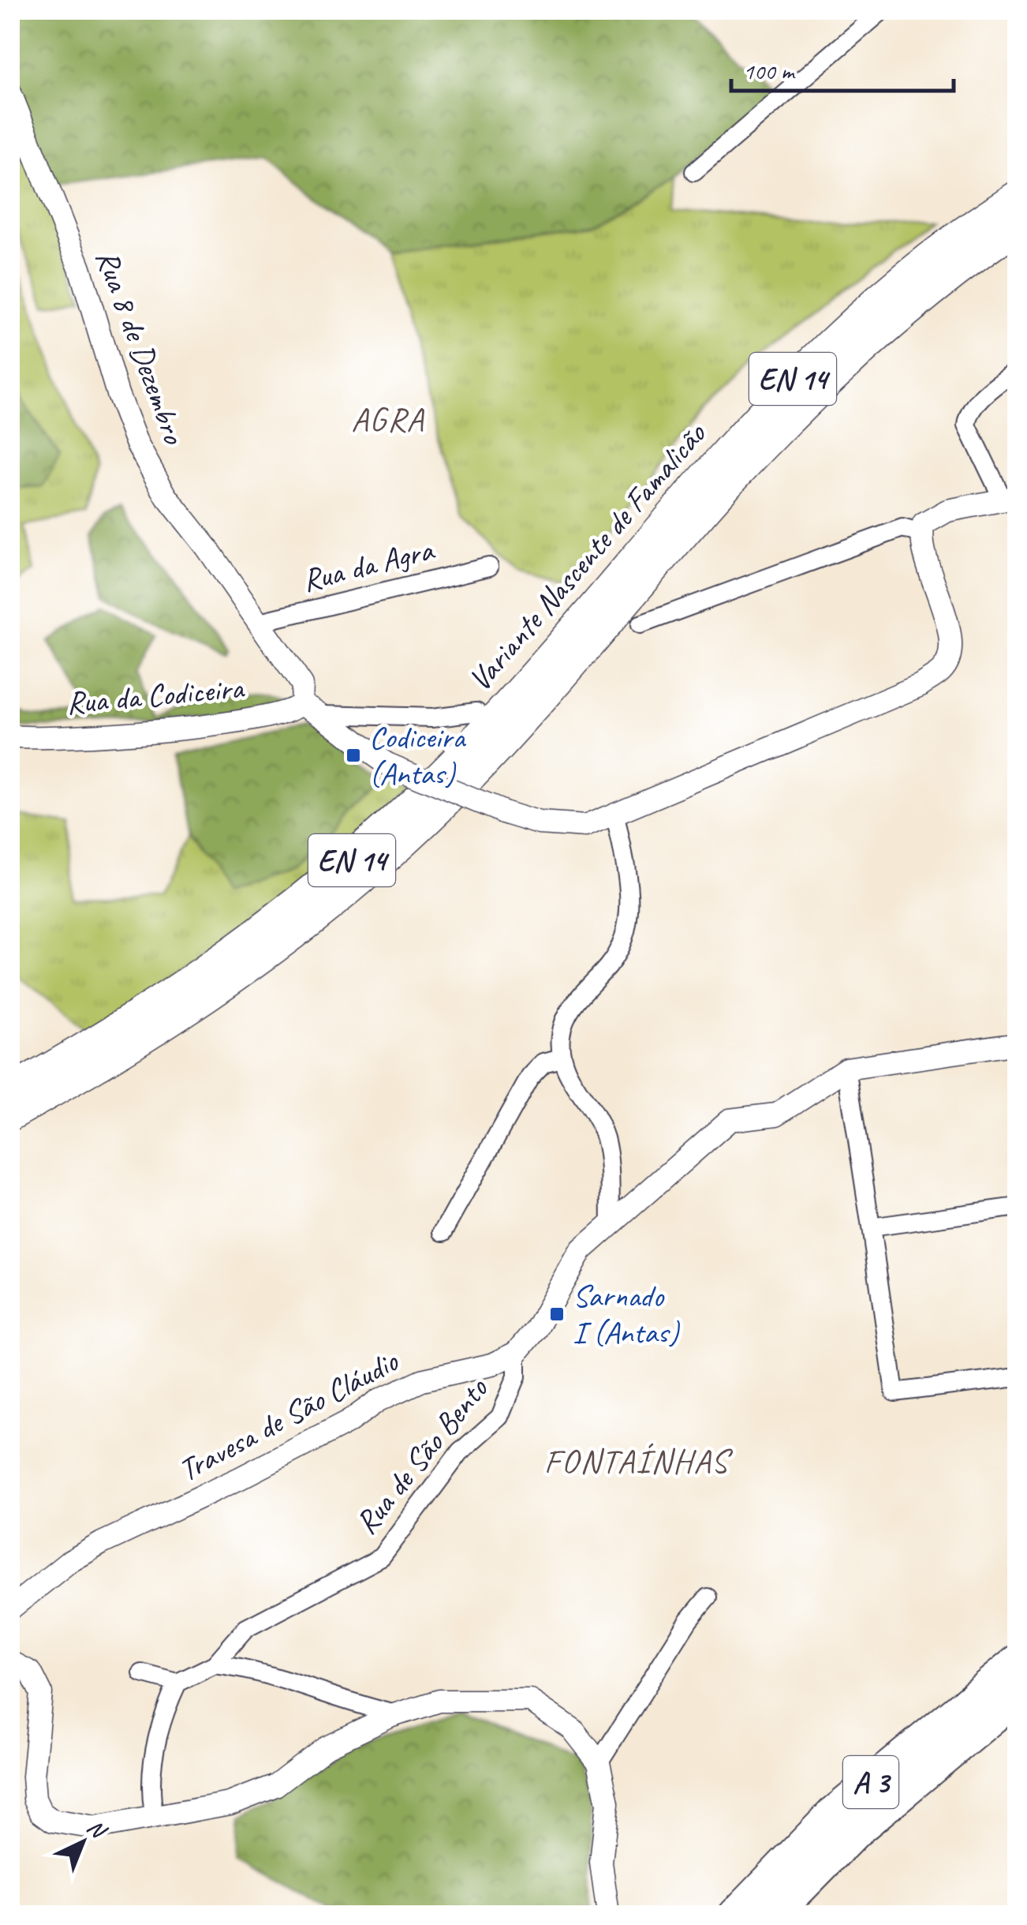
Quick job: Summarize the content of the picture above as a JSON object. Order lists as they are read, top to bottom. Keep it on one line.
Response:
{"streets":{"highway":["EN 14","Variante Nascente de Famalicão","A 3"],"street":["Rua 8 de Dezembro","Rua da Agra","Rua da Codiceira","Travesa de São Cláudio","Rua de São Bento"]},"crossings":[["Rua 8 de Dezembro","Rua da Agra"],["Rua 8 de Dezembro","Rua da Codiceira"],["Travesa de São Cláudio","Rua de São Bento"]],"districts":["AGRA","FONTAÍNHAS"],"places":{"transit":["Codiceira (Antas)","Sarnado I (Antas)"]},"scale_bar":"100 m","north":"top right"}
